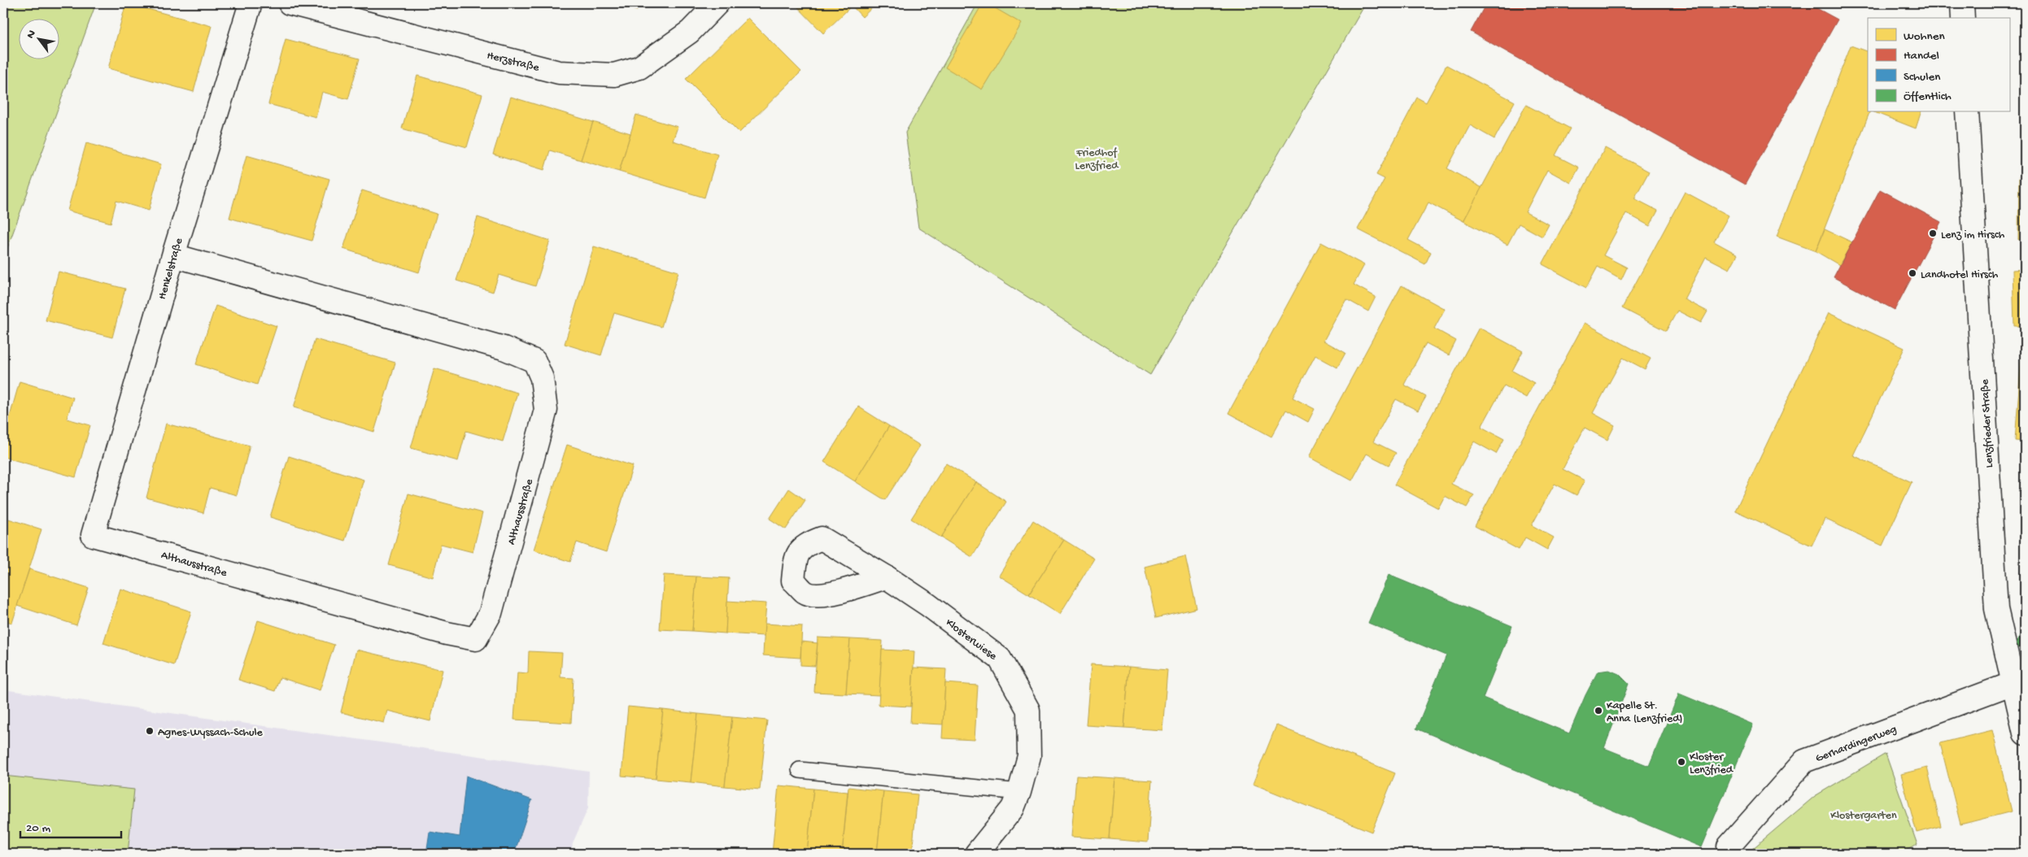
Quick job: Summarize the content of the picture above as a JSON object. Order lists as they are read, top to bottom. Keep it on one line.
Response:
{"streets":{"street":["Herzstraße","Henkelstraße","Lenzfrieder Straße","Althausstraße","Klosterwiese","Gerhardingerweg"]},"crossings":[["Henkelstraße","Althausstraße"],["Lenzfrieder Straße","Gerhardingerweg"]],"parks":["Friedhof Lenzfried","Klostergarten"],"places":["Lenz im Hirsch","Landhotel Hirsch","Kapelle St. Anna (Lenzfried)","Agnes-Wyssach-Schule","Kloster Lenzfried"],"legend":["Wohnen","Handel","Schulen","Öffentlich"],"scale_bar":"20 m","north":"top left"}
